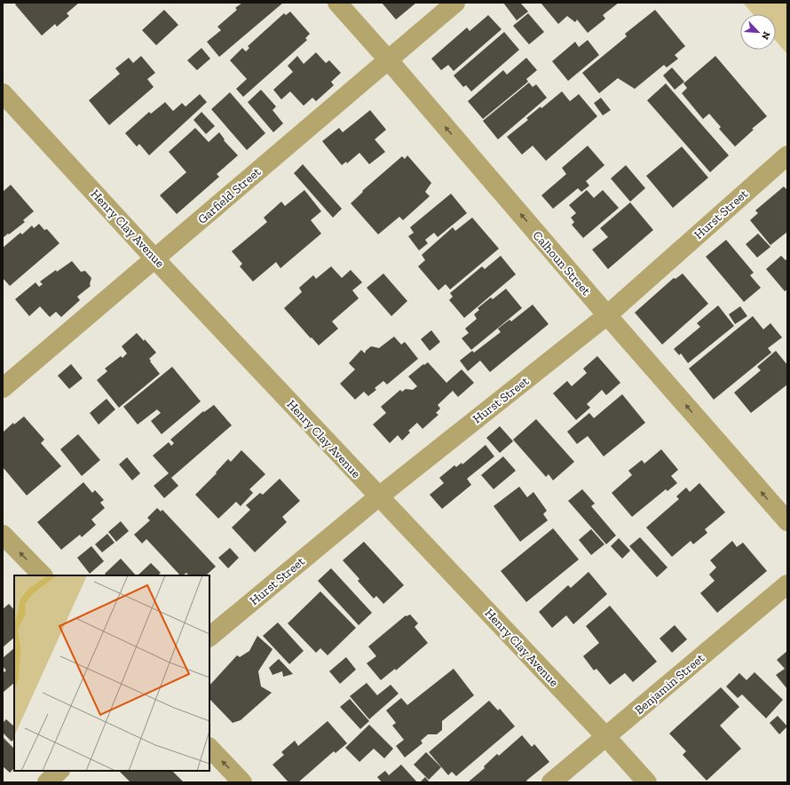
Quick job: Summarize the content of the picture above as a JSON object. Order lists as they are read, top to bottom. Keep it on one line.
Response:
{"streets":{"street":["Garfield Street","Hurst Street","Henry Clay Avenue","Calhoun Street","Benjamin Street"]},"crossings":[["Garfield Street","Henry Clay Avenue"],["Garfield Street","Calhoun Street"],["Hurst Street","Henry Clay Avenue"],["Hurst Street","Calhoun Street"],["Henry Clay Avenue","Benjamin Street"]],"one_way":["Calhoun Street"],"north":"bottom right"}
